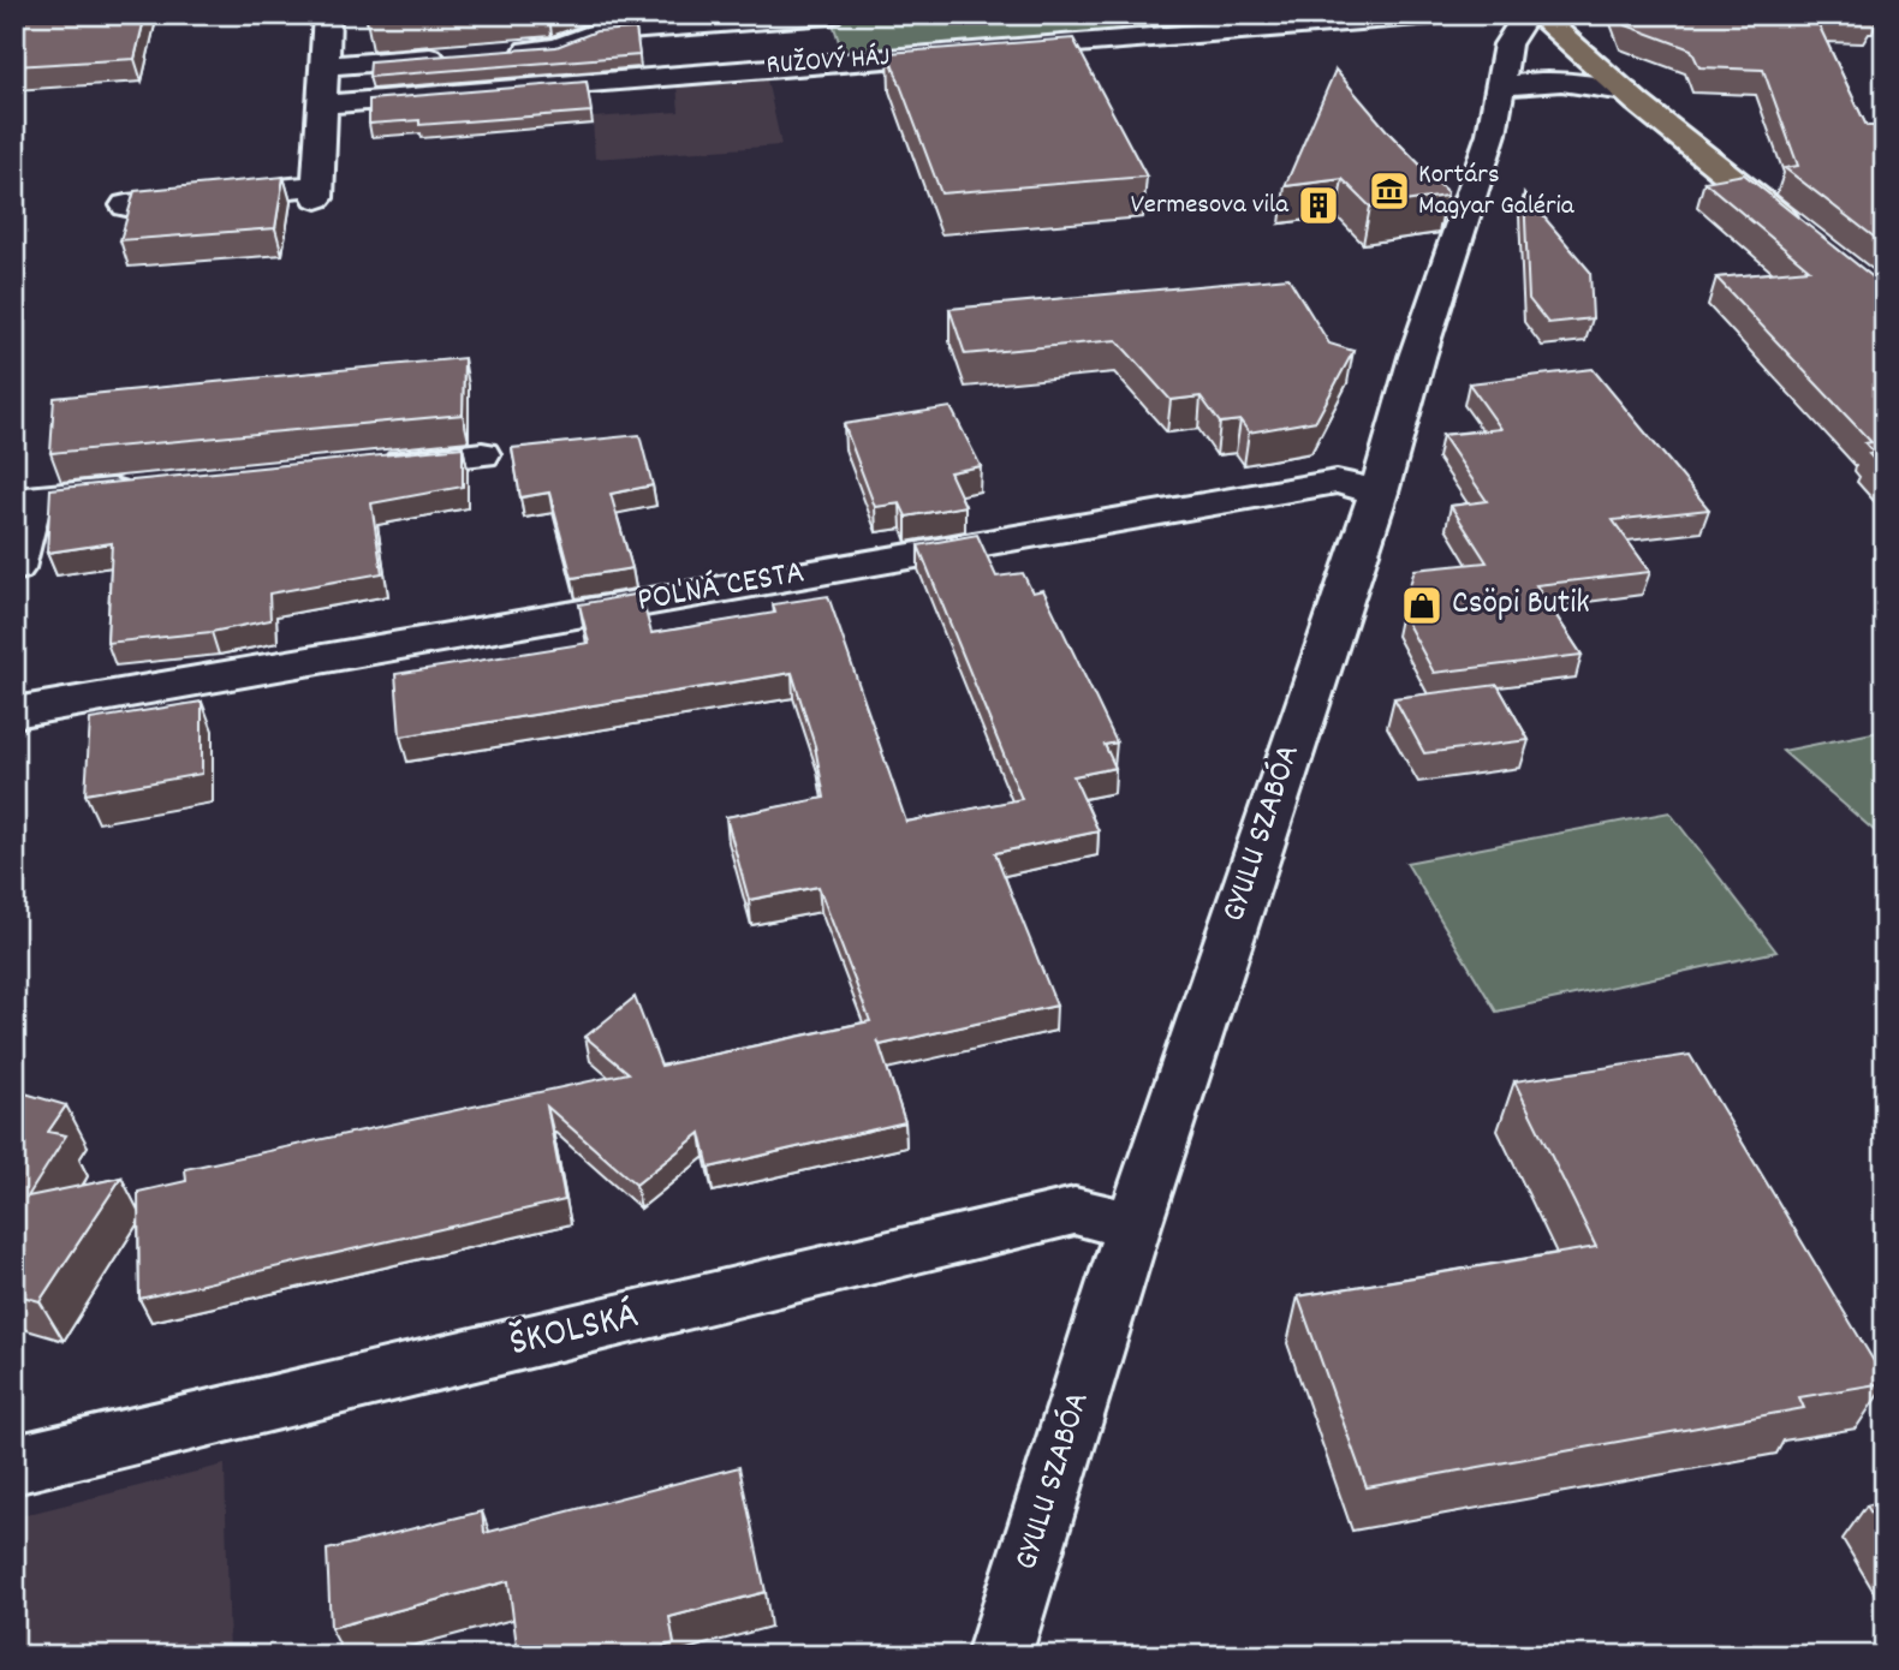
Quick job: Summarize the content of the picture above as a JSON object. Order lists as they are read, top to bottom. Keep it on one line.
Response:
{"streets":{"street":["RUŽOVÝ HÁJ","POĽNÁ CESTA","GYULU SZABÓA","ŠKOLSKÁ"]},"crossings":[["POĽNÁ CESTA","GYULU SZABÓA"],["GYULU SZABÓA","ŠKOLSKÁ"]],"places":{"museum":["Kortárs Magyar Galéria"],"building":["Vermesova vila"],"shop":["Csöpi Butik"]}}
